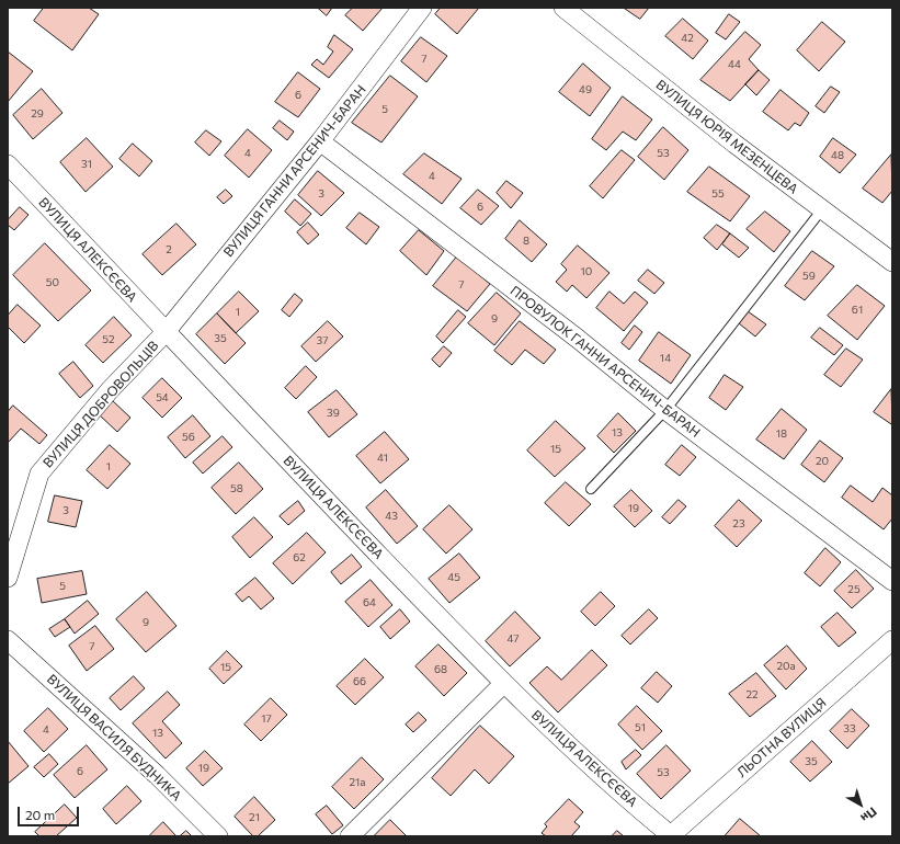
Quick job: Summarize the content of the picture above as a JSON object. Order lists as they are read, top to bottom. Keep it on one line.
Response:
{"streets":{"street":["ВУЛИЦЯ ЮРІЯ МЕЗЕНЦЕВА","ВУЛИЦЯ ГАННИ АРСЕНИЧ-БАРАН","ВУЛИЦЯ АЛЕКСЄЄВА","ПРОВУЛОК ГАННИ АРСЕНИЧ-БАРАН","ВУЛИЦЯ ДОБРОВОЛЬЦІВ","ВУЛИЦЯ ВАСИЛЯ БУДНИКА","ЛЬОТНА ВУЛИЦЯ"]},"crossings":[["ВУЛИЦЯ ГАННИ АРСЕНИЧ-БАРАН","ВУЛИЦЯ АЛЕКСЄЄВА"],["ВУЛИЦЯ ГАННИ АРСЕНИЧ-БАРАН","ПРОВУЛОК ГАННИ АРСЕНИЧ-БАРАН"],["ВУЛИЦЯ ГАННИ АРСЕНИЧ-БАРАН","ВУЛИЦЯ ДОБРОВОЛЬЦІВ"],["ВУЛИЦЯ АЛЕКСЄЄВА","ВУЛИЦЯ ДОБРОВОЛЬЦІВ"],["ВУЛИЦЯ АЛЕКСЄЄВА","ЛЬОТНА ВУЛИЦЯ"]],"house_numbers":["42","7","44","49","6","5","29","4","53","48","31","4","3","55","6","8","2","10","59","50","7","61","1","9","35","52","37","14","54","39","13","18","56","15","41","20","1","58","19","3","43","23","62","45","5","25","64","9","47","7","20а","15","68","66","22","17","51","33","4","13","35","19","6","53","21а","21"],"scale_bar":"20 m","north":"bottom right"}
